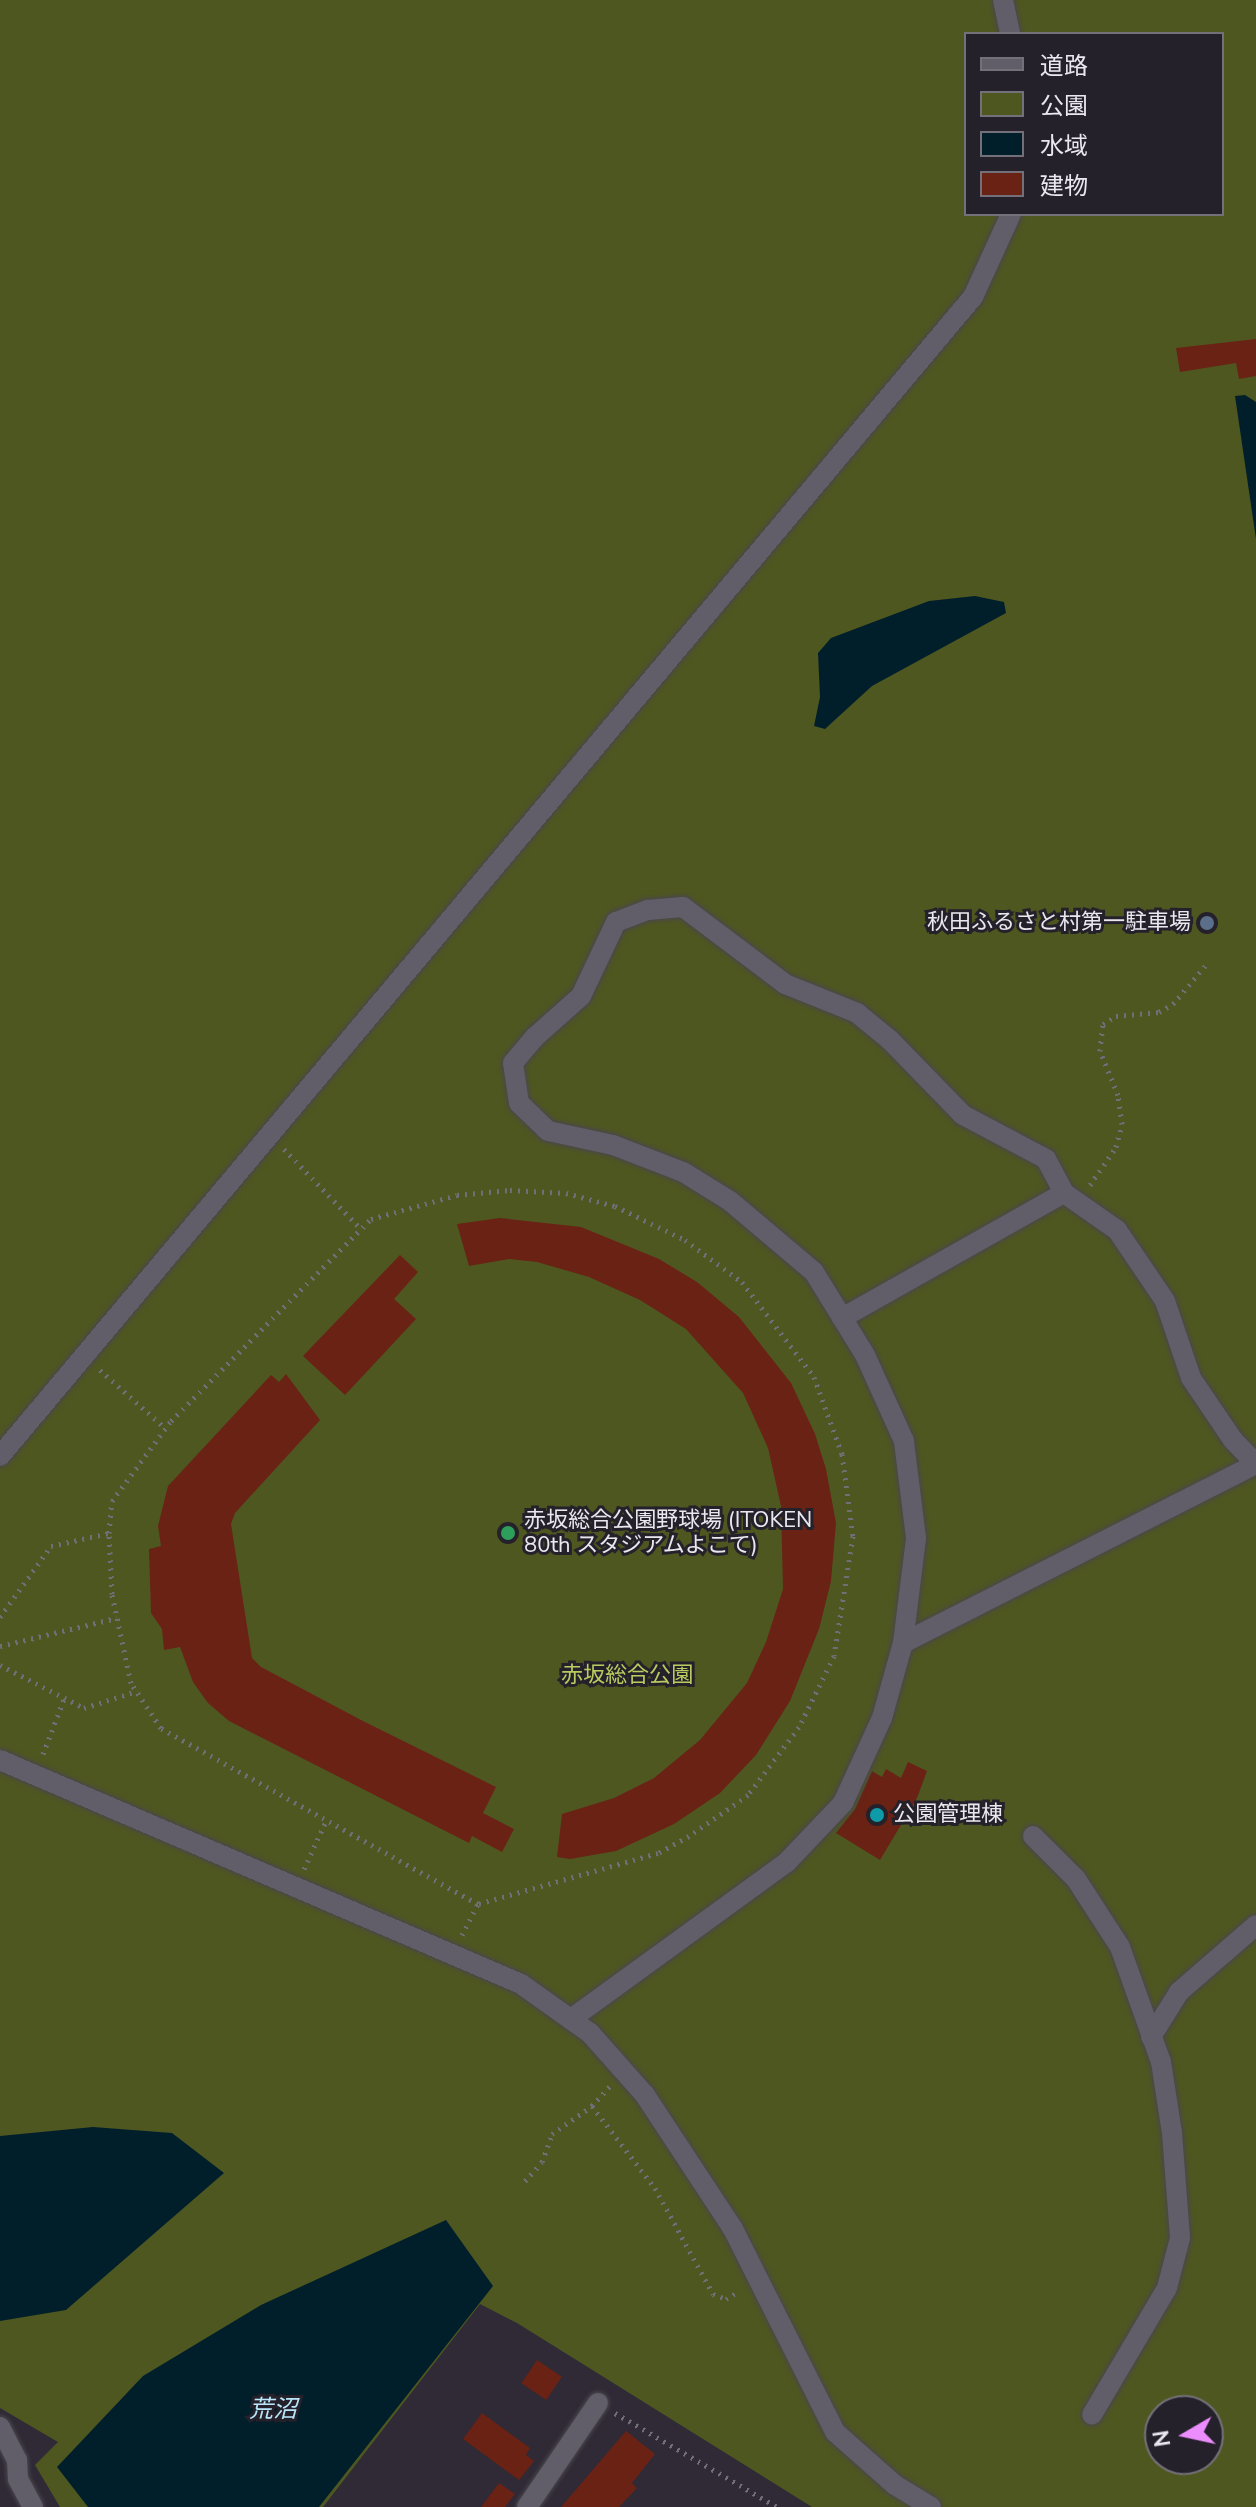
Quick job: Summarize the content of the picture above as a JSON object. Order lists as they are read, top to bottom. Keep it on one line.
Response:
{"water":["荒沼"],"parks":["赤坂総合公園"],"places":["秋田ふるさと村第一駐車場","赤坂総合公園野球場 (ITOKEN 80th スタジアムよこて)","公園管理棟"],"legend":["道路","公園","水域","建物"],"north":"left"}
